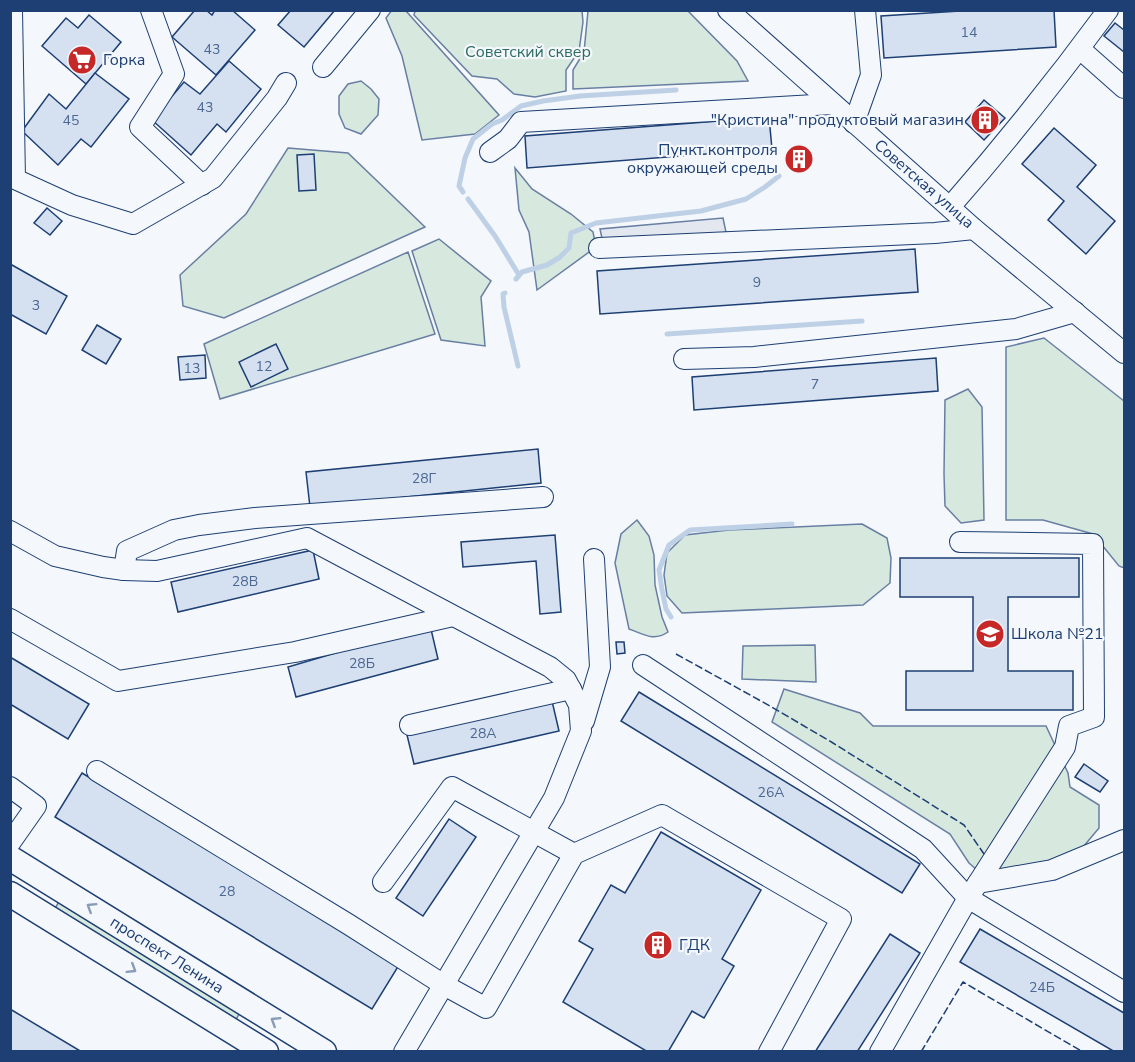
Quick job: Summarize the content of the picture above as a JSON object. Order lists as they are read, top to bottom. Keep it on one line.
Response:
{"streets":{"main road":["проспект Ленина"],"street":["Советская улица"]},"parks":["Советский сквер"],"places":{"supermarket":["Горка"],"building":["\"Кристина\" продуктовый магазин","Пункт контроля окружающей среды","ГДК"],"school or university":["Школа №21"]},"house_numbers":["14","43","43","45","9","3","12","13","7","28Г","28В","28Б","28А","26А","28","24Б"]}
